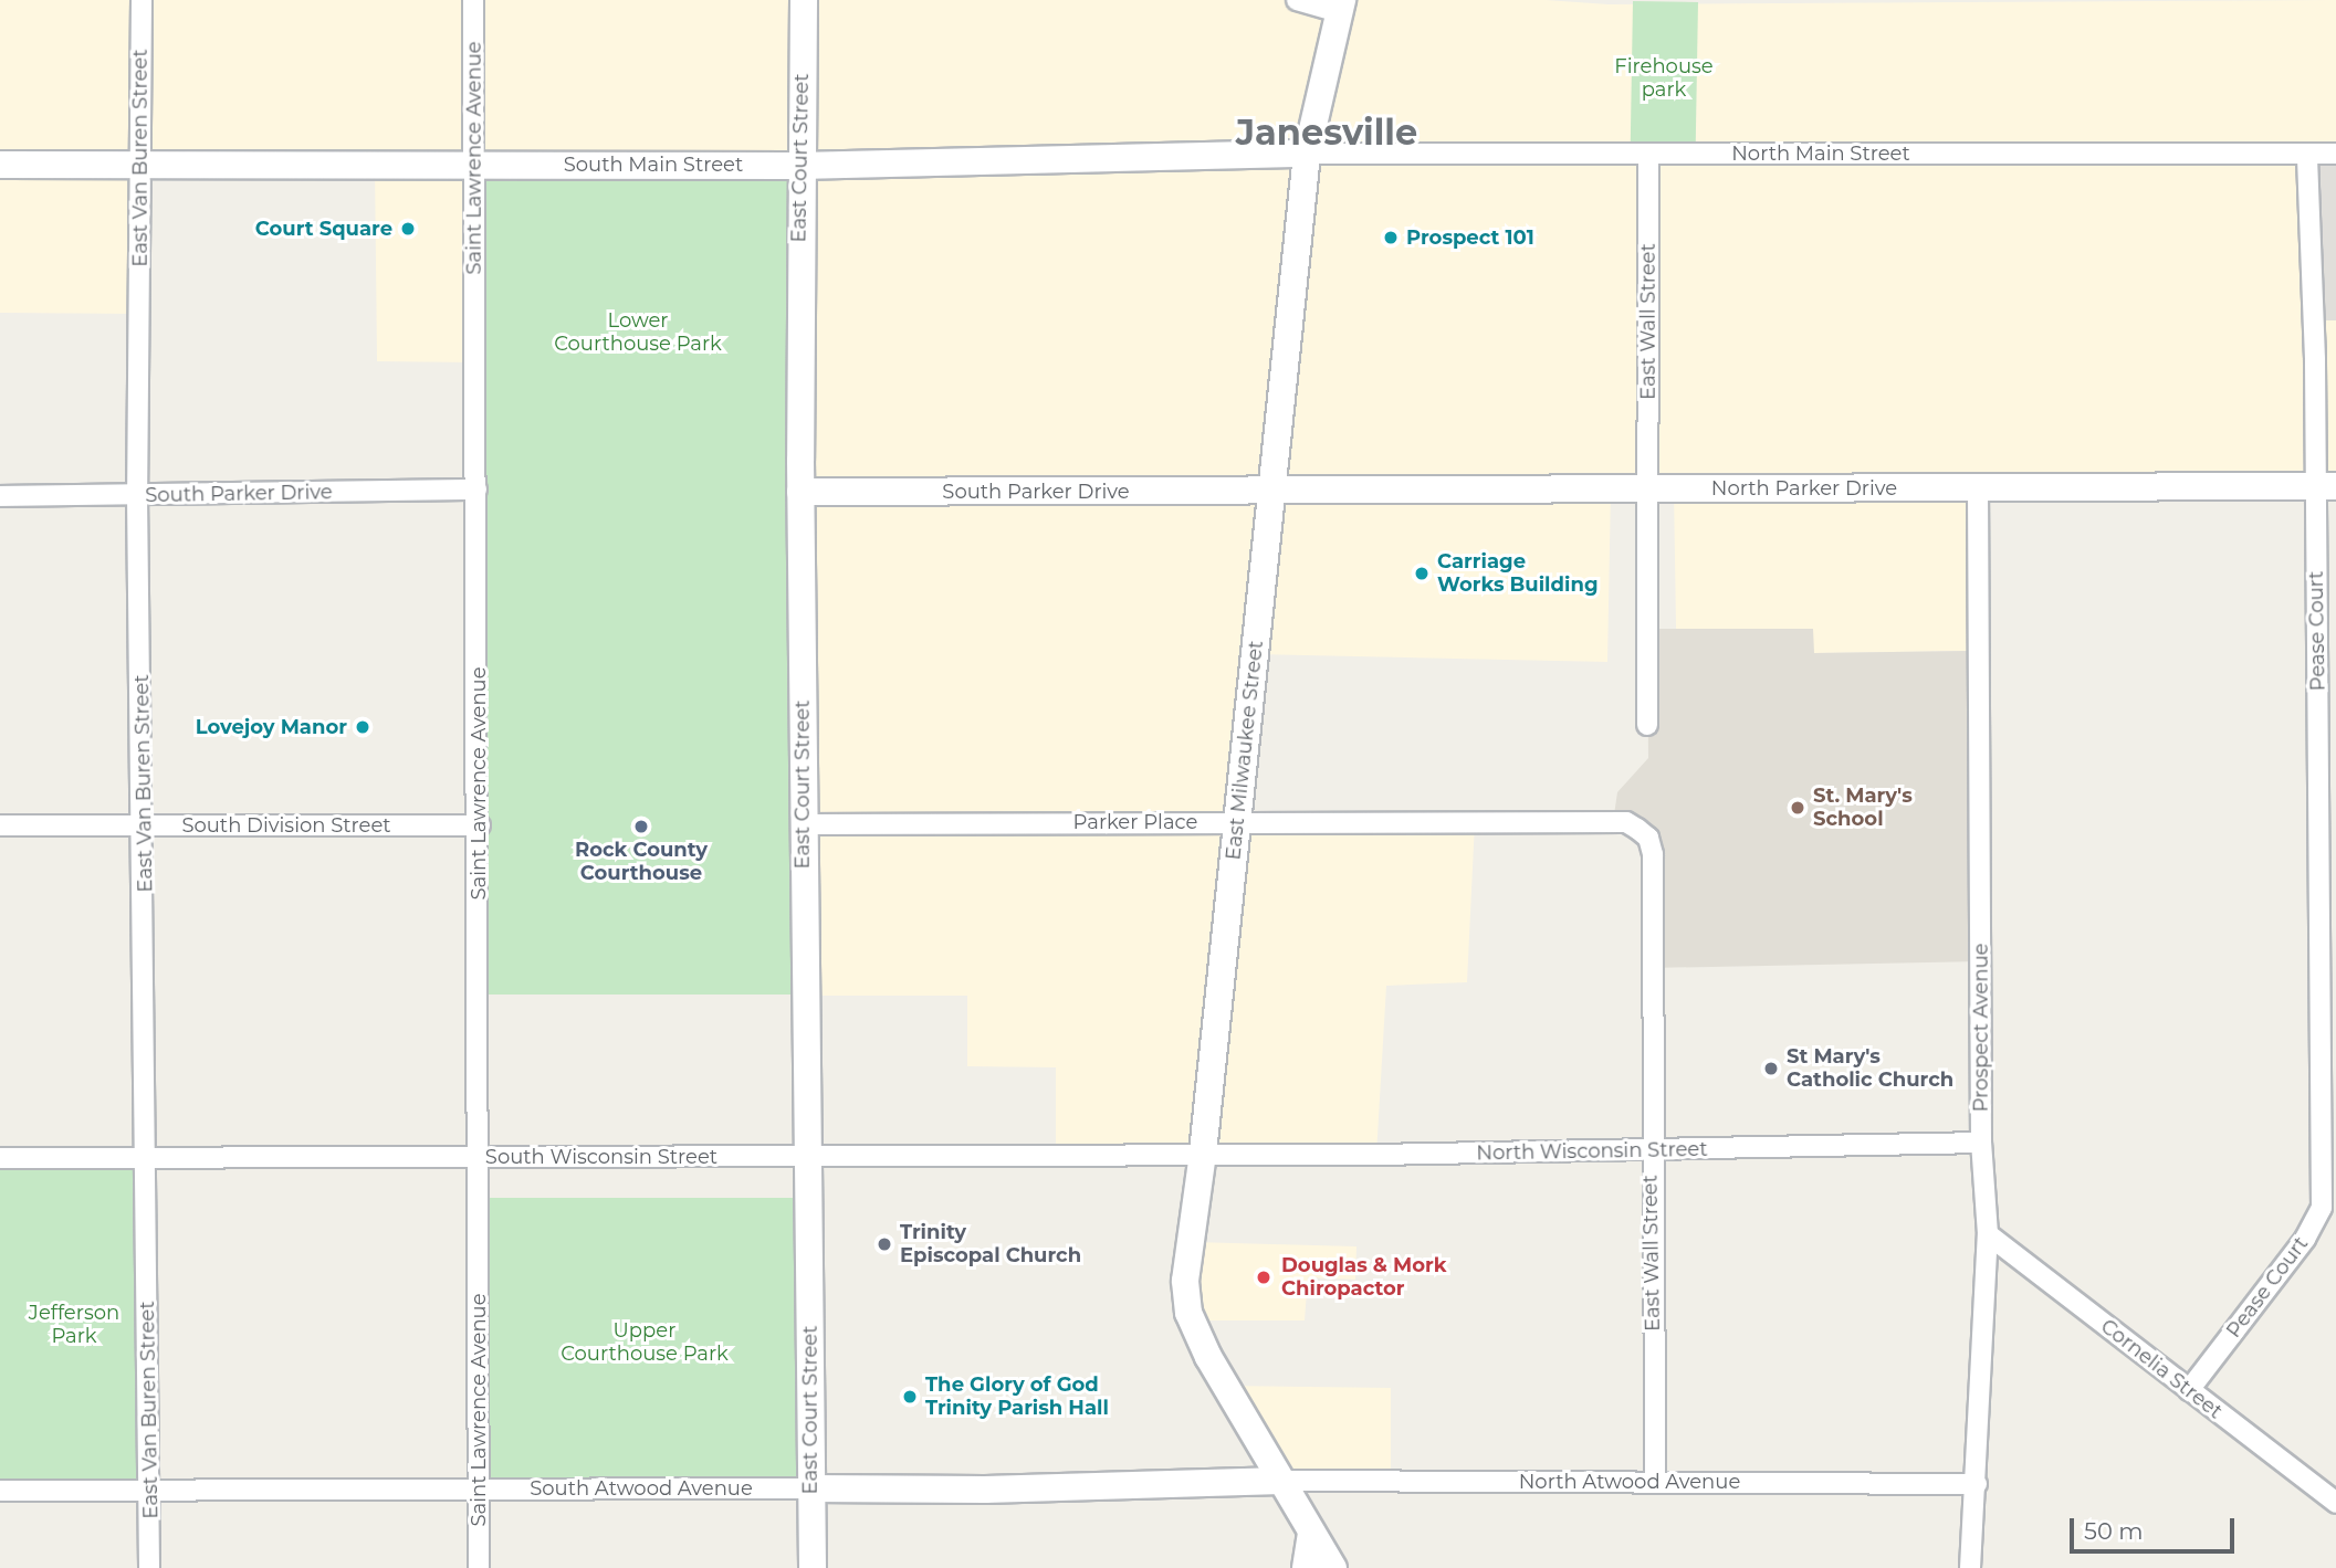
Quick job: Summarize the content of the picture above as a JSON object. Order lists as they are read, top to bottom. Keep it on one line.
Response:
{"streets":{"main road":["East Court Street","South Main Street","North Parker Drive","South Parker Drive","East Milwaukee Street","South Atwood Avenue"],"street":["North Main Street","East Van Buren Street","Saint Lawrence Avenue","East Wall Street","Pease Court","Parker Place","South Division Street","Prospect Avenue","North Wisconsin Street","South Wisconsin Street","Cornelia Street","North Atwood Avenue"]},"crossings":[["North Main Street","South Main Street"],["North Main Street","East Wall Street"],["North Main Street","Pease Court"],["North Main Street","East Milwaukee Street"],["East Van Buren Street","South Main Street"],["East Van Buren Street","South Parker Drive"],["East Van Buren Street","South Division Street"],["East Van Buren Street","South Wisconsin Street"],["East Van Buren Street","South Atwood Avenue"],["Saint Lawrence Avenue","South Main Street"],["Saint Lawrence Avenue","South Parker Drive"],["Saint Lawrence Avenue","South Division Street"],["Saint Lawrence Avenue","South Wisconsin Street"],["Saint Lawrence Avenue","South Atwood Avenue"],["East Court Street","South Main Street"],["East Court Street","South Parker Drive"],["East Court Street","Parker Place"],["East Court Street","South Wisconsin Street"],["East Court Street","South Atwood Avenue"],["South Main Street","East Milwaukee Street"],["East Wall Street","North Parker Drive"],["East Wall Street","Parker Place"],["East Wall Street","North Wisconsin Street"],["East Wall Street","North Atwood Avenue"],["North Parker Drive","South Parker Drive"],["North Parker Drive","Pease Court"],["North Parker Drive","East Milwaukee Street"],["North Parker Drive","Prospect Avenue"],["South Parker Drive","East Milwaukee Street"],["Pease Court","Cornelia Street"],["East Milwaukee Street","Parker Place"],["East Milwaukee Street","North Wisconsin Street"],["East Milwaukee Street","South Wisconsin Street"],["East Milwaukee Street","North Atwood Avenue"],["East Milwaukee Street","South Atwood Avenue"],["Prospect Avenue","North Wisconsin Street"],["Prospect Avenue","Cornelia Street"],["Prospect Avenue","North Atwood Avenue"],["North Wisconsin Street","South Wisconsin Street"],["North Atwood Avenue","South Atwood Avenue"]],"districts":["Janesville"],"parks":["Firehouse park","Lower Courthouse Park","Jefferson Park","Upper Courthouse Park"],"places":["Court Square","Prospect 101","Carriage Works Building","Lovejoy Manor","St. Mary's School","Rock County Courthouse","St Mary's Catholic Church","Trinity Episcopal Church","Douglas & Mork Chiropactor","The Glory of God Trinity Parish Hall"],"scale_bar":"50 m"}
